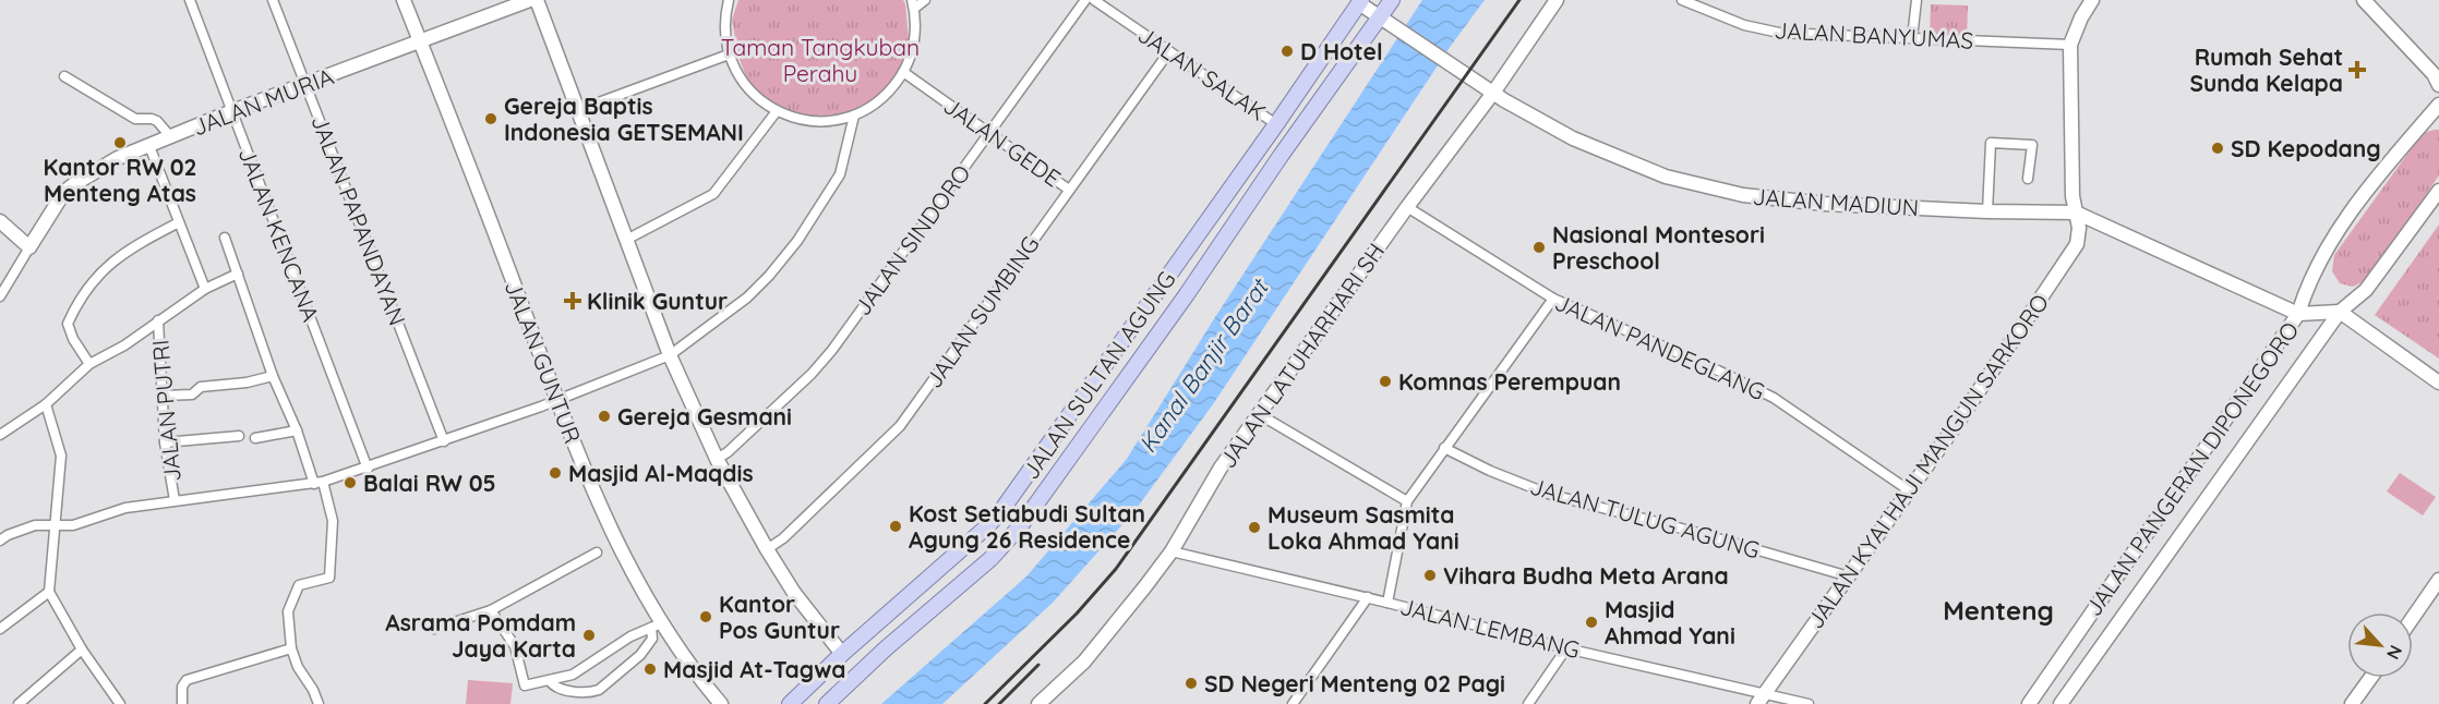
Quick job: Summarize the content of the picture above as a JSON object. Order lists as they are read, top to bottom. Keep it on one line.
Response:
{"streets":{"main road":["JALAN SULTAN AGUNG"],"street":["JALAN BANYUMAS","JALAN SALAK","JALAN MURIA","JALAN GEDE","JALAN MADIUN","JALAN PAPANDAYAN","JALAN KENCANA","JALAN SINDORO","JALAN SUMBING","JALAN PANDEGLANG","JALAN LATUHARHARI SH","JALAN GUNTUR","JALAN PUTRI","JALAN KYAI HAJI MANGUN SARKORO","JALAN PANGERAN DIPONEGORO","JALAN TULUG AGUNG","JALAN LEMBANG"]},"crossings":[["JALAN BANYUMAS","JALAN KYAI HAJI MANGUN SARKORO"],["JALAN SALAK","JALAN SUMBING"],["JALAN SALAK","JALAN SULTAN AGUNG"],["JALAN MURIA","JALAN PAPANDAYAN"],["JALAN MURIA","JALAN KENCANA"],["JALAN MURIA","JALAN GUNTUR"],["JALAN GEDE","JALAN SINDORO"],["JALAN GEDE","JALAN SUMBING"],["JALAN MADIUN","JALAN LATUHARHARI SH"],["JALAN MADIUN","JALAN SULTAN AGUNG"],["JALAN MADIUN","JALAN KYAI HAJI MANGUN SARKORO"],["JALAN MADIUN","JALAN PANGERAN DIPONEGORO"],["JALAN PANDEGLANG","JALAN LATUHARHARI SH"],["JALAN PANDEGLANG","JALAN KYAI HAJI MANGUN SARKORO"],["JALAN LATUHARHARI SH","JALAN LEMBANG"],["JALAN KYAI HAJI MANGUN SARKORO","JALAN TULUG AGUNG"],["JALAN KYAI HAJI MANGUN SARKORO","JALAN LEMBANG"]],"districts":["Menteng"],"water":["Kanal Banjir Barat"],"parks":["Taman Tangkuban Perahu"],"places":{"other":["D Hotel","Gereja Baptis Indonesia GETSEMANI","Kantor RW 02 Menteng Atas","SD Kepodang","Nasional Montesori Preschool","Komnas Perempuan","Gereja Gesmani","Masjid Al-Maqdis","Balai RW 05","Kost Setiabudi Sultan Agung 26 Residence","Museum Sasmita Loka Ahmad Yani","Vihara Budha Meta Arana","Kantor Pos Guntur","Masjid Ahmad Yani","Asrama Pomdam Jaya Karta","Masjid At-Tagwa","SD Negeri Menteng 02 Pagi"],"health":["Rumah Sehat Sunda Kelapa","Klinik Guntur"]},"north":"bottom right"}
